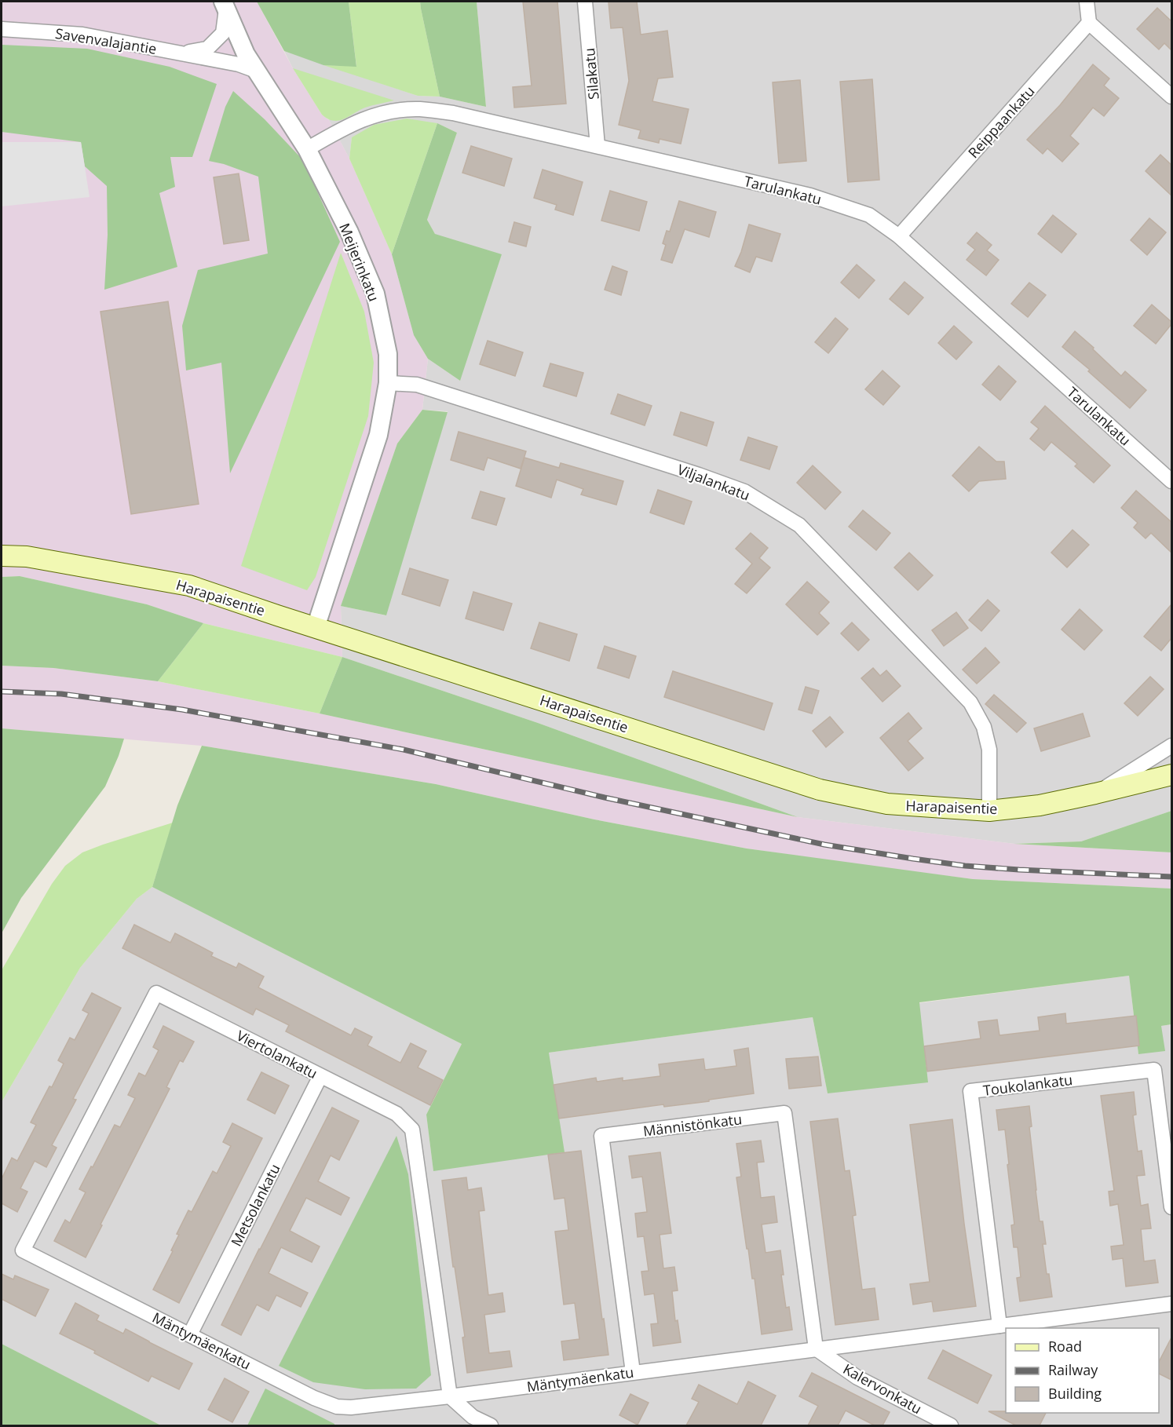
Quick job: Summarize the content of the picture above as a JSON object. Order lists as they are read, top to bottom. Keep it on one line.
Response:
{"streets":{"main road":["Harapaisentie"],"street":["Savenvalajantie","Silakatu","Reippaankatu","Tarulankatu","Meijerinkatu","Viljalankatu","Viertolankatu","Toukolankatu","Männistönkatu","Metsolankatu","Mäntymäenkatu","Kalervonkatu"]},"crossings":[["Savenvalajantie","Meijerinkatu"],["Silakatu","Tarulankatu"],["Reippaankatu","Tarulankatu"],["Tarulankatu","Meijerinkatu"],["Meijerinkatu","Viljalankatu"],["Meijerinkatu","Harapaisentie"],["Viljalankatu","Harapaisentie"],["Viertolankatu","Metsolankatu"],["Viertolankatu","Mäntymäenkatu"],["Toukolankatu","Mäntymäenkatu"],["Männistönkatu","Mäntymäenkatu"],["Männistönkatu","Kalervonkatu"],["Metsolankatu","Mäntymäenkatu"],["Mäntymäenkatu","Kalervonkatu"]],"legend":["Road","Railway","Building"]}
